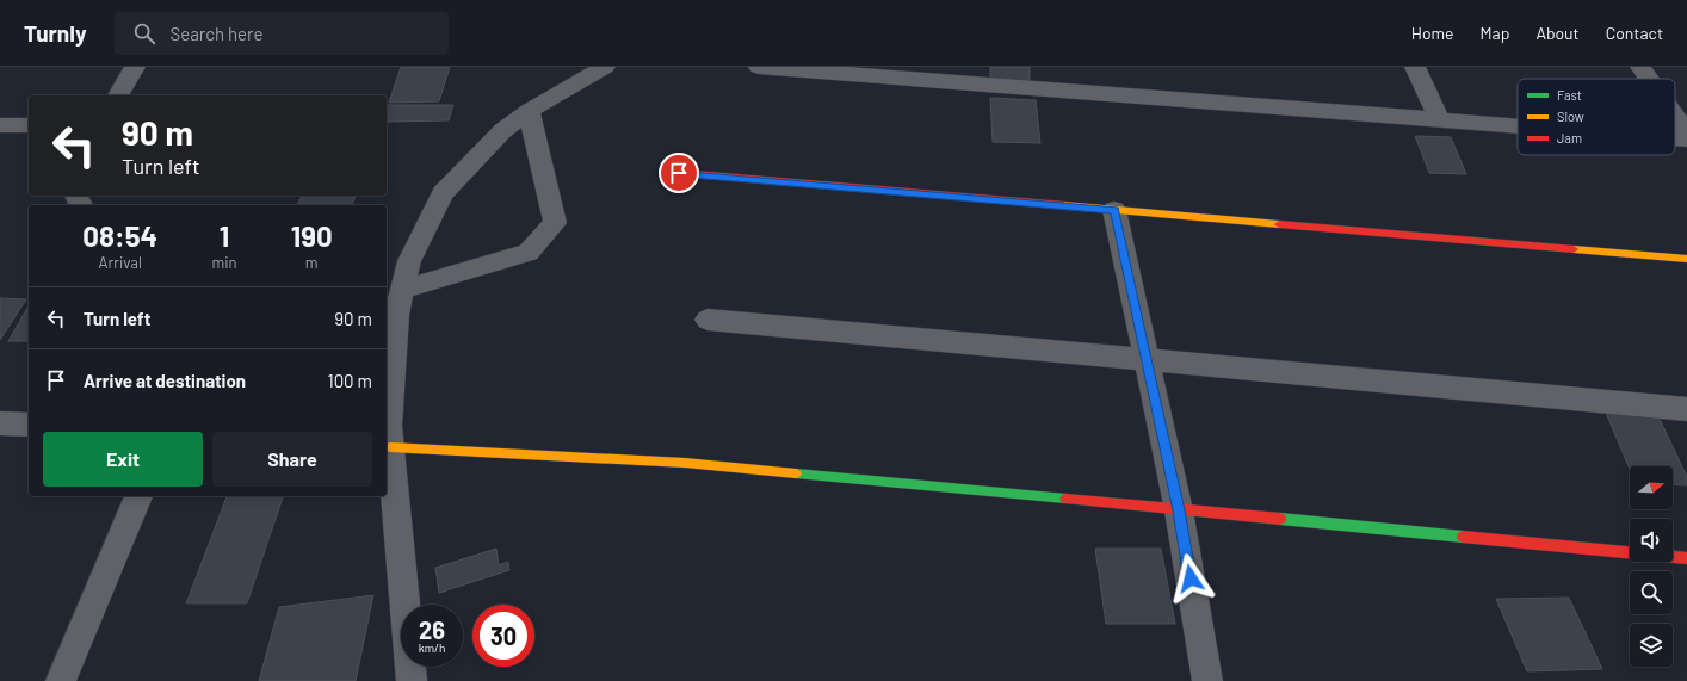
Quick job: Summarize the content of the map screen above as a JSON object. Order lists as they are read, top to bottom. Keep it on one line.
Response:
{"legend":["Fast","Slow","Jam"],"north":"right","page":{"header":"Turnly","search":"Search here","nav":["Home","Map","About","Contact"],"turn":["90 m","Turn left"],"eta":["08:54","Arrival","1","min","190","m"],"list":[{"name":"Turn left","value":"90 m"},{"name":"Arrive at destination","value":"100 m"}],"buttons":["Exit","Share"],"speed":"26 km/h","limit":"30"}}
